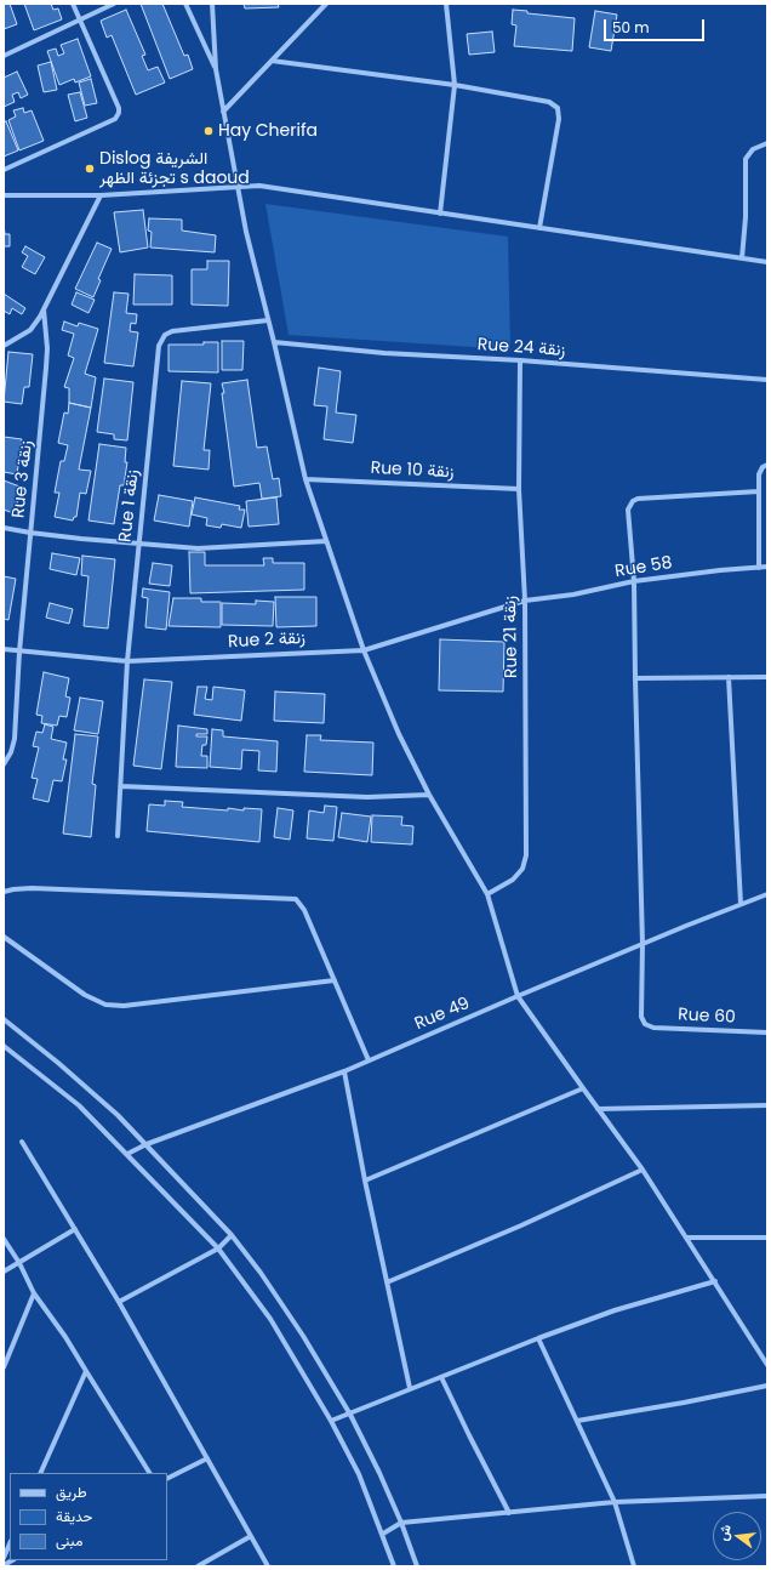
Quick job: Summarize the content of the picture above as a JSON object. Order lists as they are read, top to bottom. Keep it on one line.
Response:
{"streets":{"street":["Rue 24 زنقة","Rue 10 زنقة","Rue 3 زنقة","Rue 1 زنقة","Rue 58","Rue 21 زنقة","Rue 2 زنقة","Rue 49","Rue 60"]},"crossings":[["Rue 24 زنقة","Rue 21 زنقة"],["Rue 10 زنقة","Rue 21 زنقة"],["Rue 3 زنقة","Rue 2 زنقة"],["Rue 1 زنقة","Rue 2 زنقة"],["Rue 58","Rue 21 زنقة"],["Rue 58","Rue 2 زنقة"],["Rue 21 زنقة","Rue 2 زنقة"],["Rue 49","Rue 60"]],"places":["Hay Cherifa","Dislog الشريفة تجزئة الظهر s daoud"],"legend":["طريق","حديقة","مبنى"],"scale_bar":"50 m","north":"left"}
